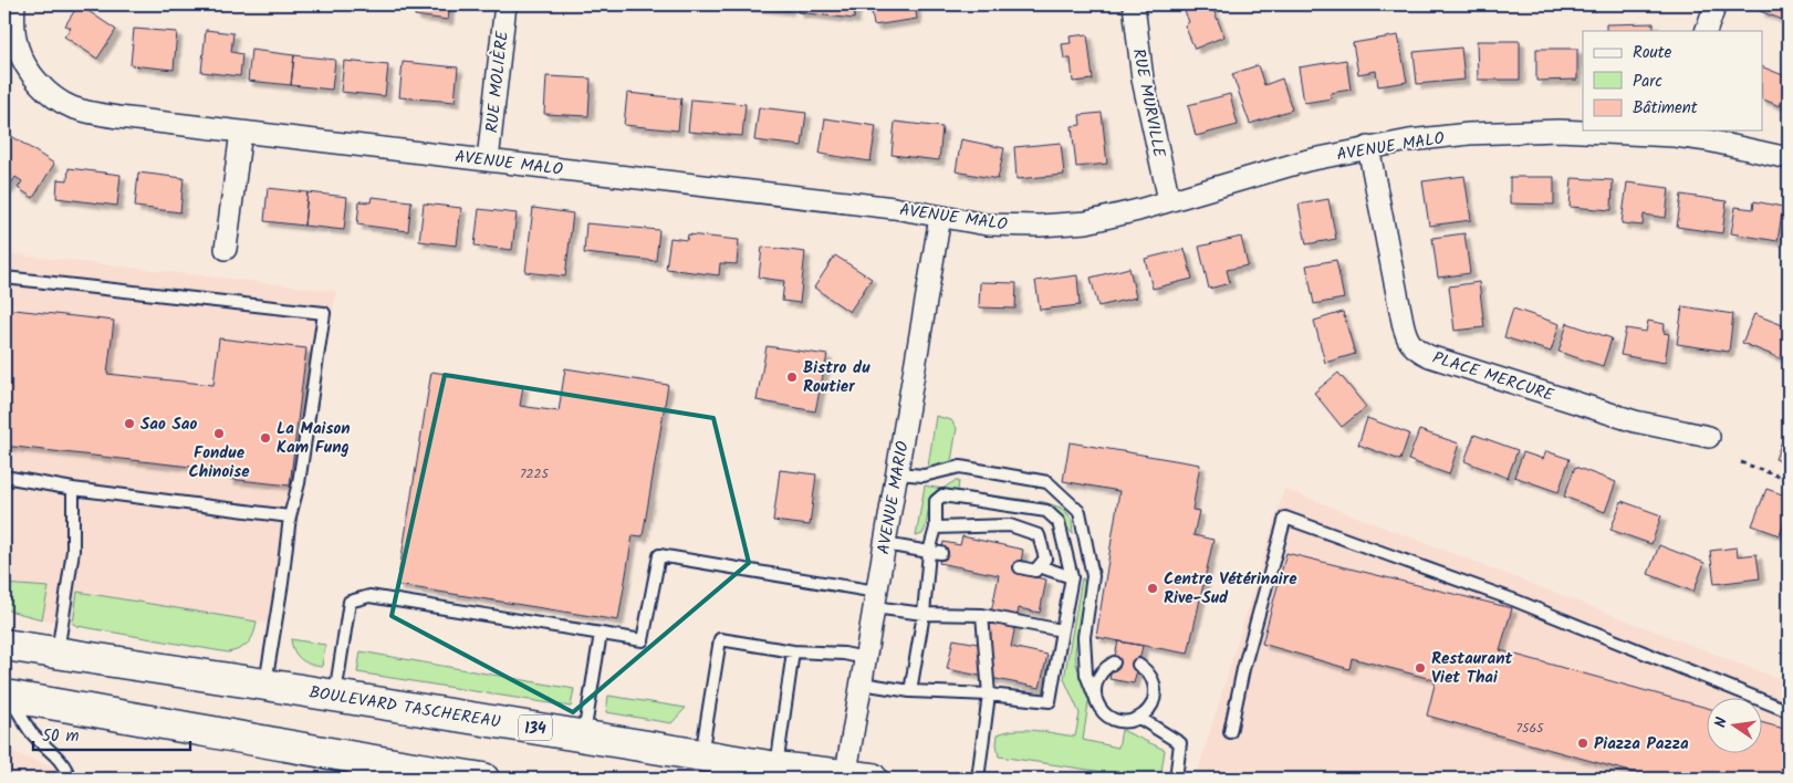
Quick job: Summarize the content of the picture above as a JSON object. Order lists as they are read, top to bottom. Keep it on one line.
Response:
{"streets":{"main road":["BOULEVARD TASCHEREAU","134"],"street":["RUE MOLIÈRE","RUE MURVILLE","AVENUE MALO","PLACE MERCURE","AVENUE MARIO"]},"crossings":[["RUE MOLIÈRE","AVENUE MALO"],["RUE MURVILLE","AVENUE MALO"],["AVENUE MALO","PLACE MERCURE"],["AVENUE MALO","AVENUE MARIO"],["AVENUE MARIO","BOULEVARD TASCHEREAU"]],"places":["Bistro du Routier","Sao Sao","Fondue Chinoise","La Maison Kam Fung","Centre Vétérinaire Rive-Sud","Restaurant Viet Thai","Piazza Pazza"],"house_numbers":["7225","7565"],"legend":["Route","Parc","Bâtiment"],"scale_bar":"50 m","north":"left"}
